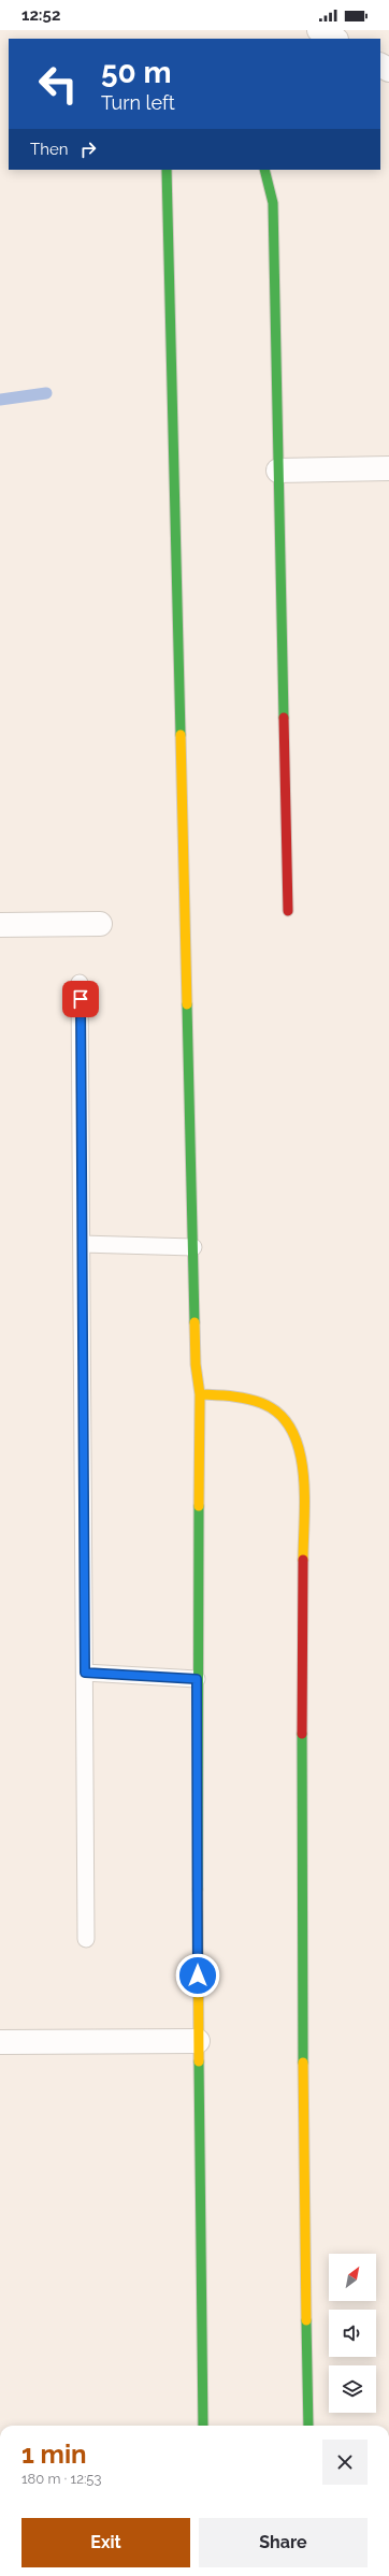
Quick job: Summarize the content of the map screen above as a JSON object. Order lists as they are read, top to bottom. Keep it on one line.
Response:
{"north":"top right","page":{"status":"12:52","turn":["50 m","Turn left"],"then":"Then","heading":["1 min","180 m · 12:53"],"buttons":["Exit","Share"]}}
